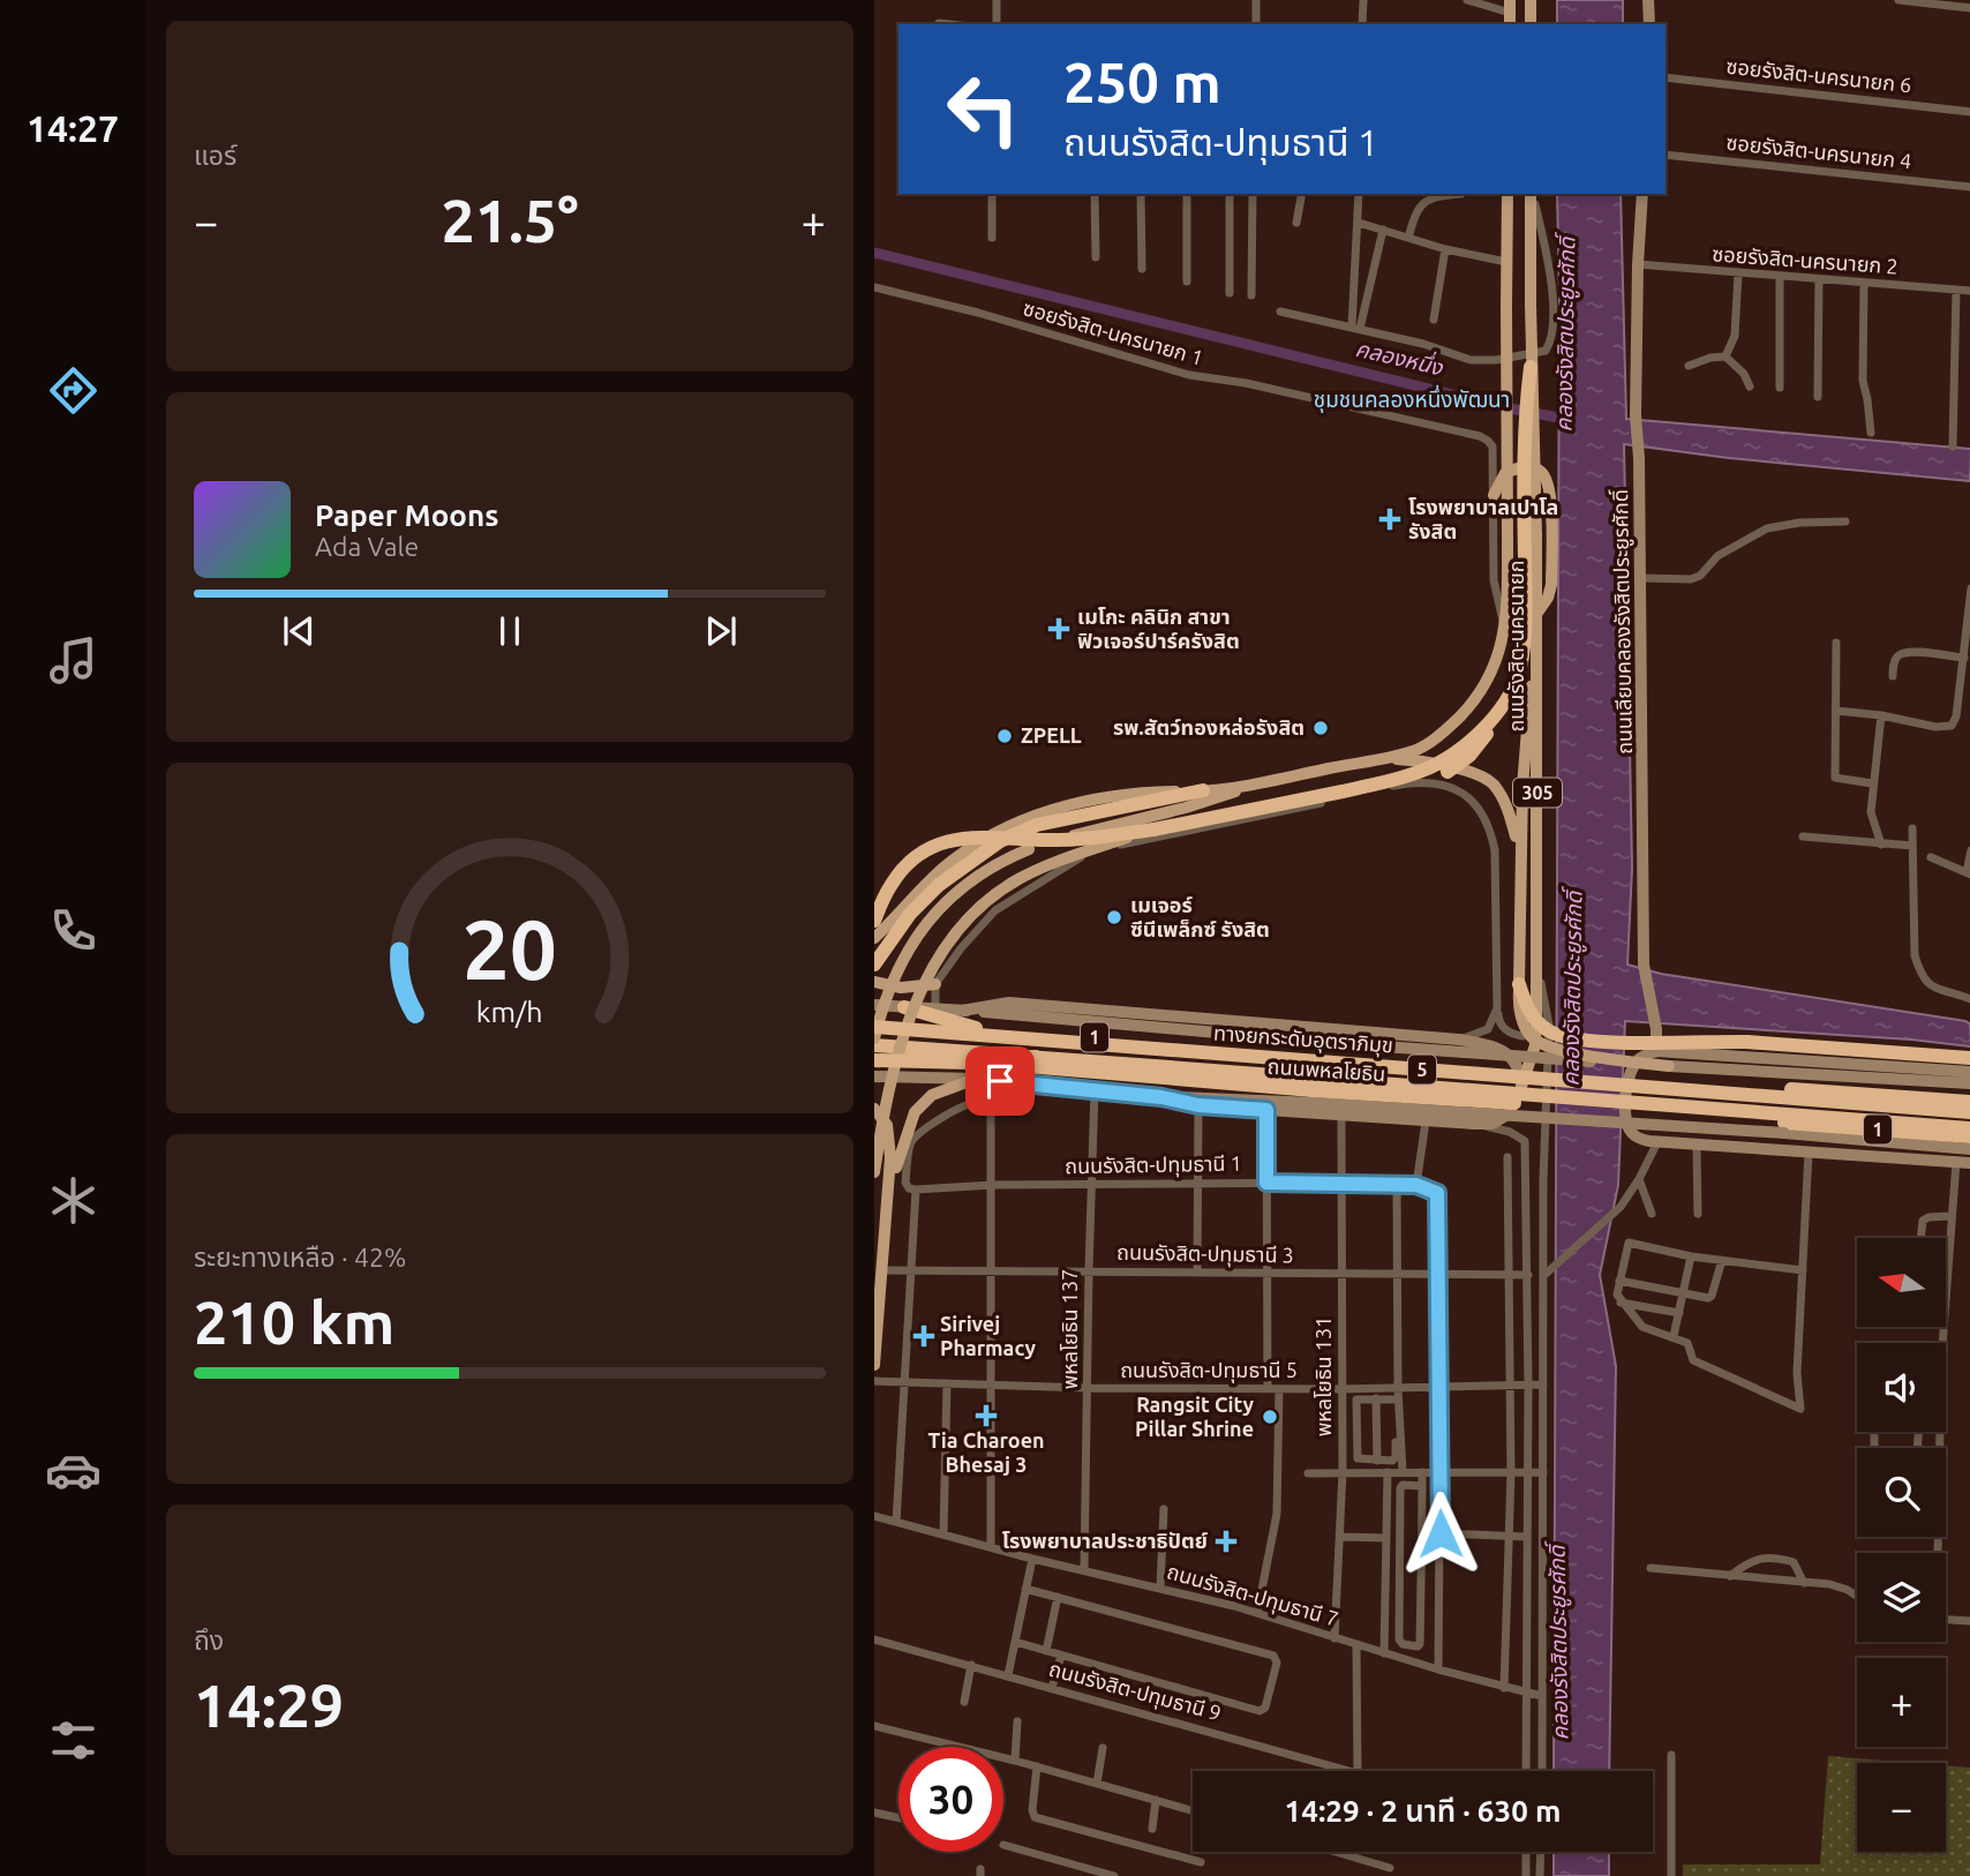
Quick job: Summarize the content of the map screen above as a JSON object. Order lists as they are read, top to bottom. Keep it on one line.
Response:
{"streets":{"highway":["1","ทางยกระดับอุตราภิมุข","5","ถนนพหลโยธิน"],"main road":["ถนนเลียบคลองรังสิตประยูรศักดิ์","ถนนรังสิต-นครนายก","305"],"street":["ซอยรังสิต-นครนายก 6","ซอยรังสิต-นครนายก 4","ซอยรังสิต-นครนายก 2","ซอยรังสิต-นครนายก 1","ถนนรังสิต-ปทุมธานี 1","ถนนรังสิต-ปทุมธานี 3","พหลโยธิน 137","ถนนรังสิต-ปทุมธานี 5","พหลโยธิน 131","ถนนรังสิต-ปทุมธานี 7","ถนนรังสิต-ปทุมธานี 9"]},"crossings":[["ซอยรังสิต-นครนายก 2","ถนนเลียบคลองรังสิตประยูรศักดิ์"],["ซอยรังสิต-นครนายก 1","ถนนรังสิต-นครนายก"],["ถนนพหลโยธิน","พหลโยธิน 137"],["ถนนรังสิต-ปทุมธานี 1","ถนนรังสิต-ปทุมธานี 3"],["ถนนรังสิต-ปทุมธานี 1","พหลโยธิน 137"],["ถนนรังสิต-ปทุมธานี 1","พหลโยธิน 131"],["ถนนรังสิต-ปทุมธานี 3","พหลโยธิน 137"],["ถนนรังสิต-ปทุมธานี 3","พหลโยธิน 131"],["พหลโยธิน 137","ถนนรังสิต-ปทุมธานี 5"],["พหลโยธิน 137","ถนนรังสิต-ปทุมธานี 7"],["ถนนรังสิต-ปทุมธานี 5","พหลโยธิน 131"],["พหลโยธิน 131","ถนนรังสิต-ปทุมธานี 7"]],"districts":["ชุมชนคลองหนึ่งพัฒนา"],"water":["คลองรังสิตประยูรศักดิ์","คลองหนึ่ง"],"places":{"health":["โรงพยาบาลเปาโล รังสิต","เมโกะ คลินิก สาขา ฟิวเจอร์ปาร์ครังสิต","Sirivej Pharmacy","Tia Charoen Bhesaj 3","โรงพยาบาลประชาธิปัตย์"],"other":["รพ.สัตว์ทองหล่อรังสิต","ZPELL","เมเจอร์ ซีนีเพล็กซ์ รังสิต","Rangsit City Pillar Shrine"]},"north":"left","page":{"tabs":"14:27","tile":["แอร์",["ระยะทางเหลือ · 42%","210 km"],["ถึง","14:29"]],"turn":["250 m","ถนนรังสิต-ปทุมธานี 1"],"heat":["−","21.5°","+"],"song":["Paper Moons","Ada Vale"],"map_buttons":["+","−"],"limit":"30","trip":"14:29 · 2 นาที · 630 m","gauge":["20","km/h"]}}
